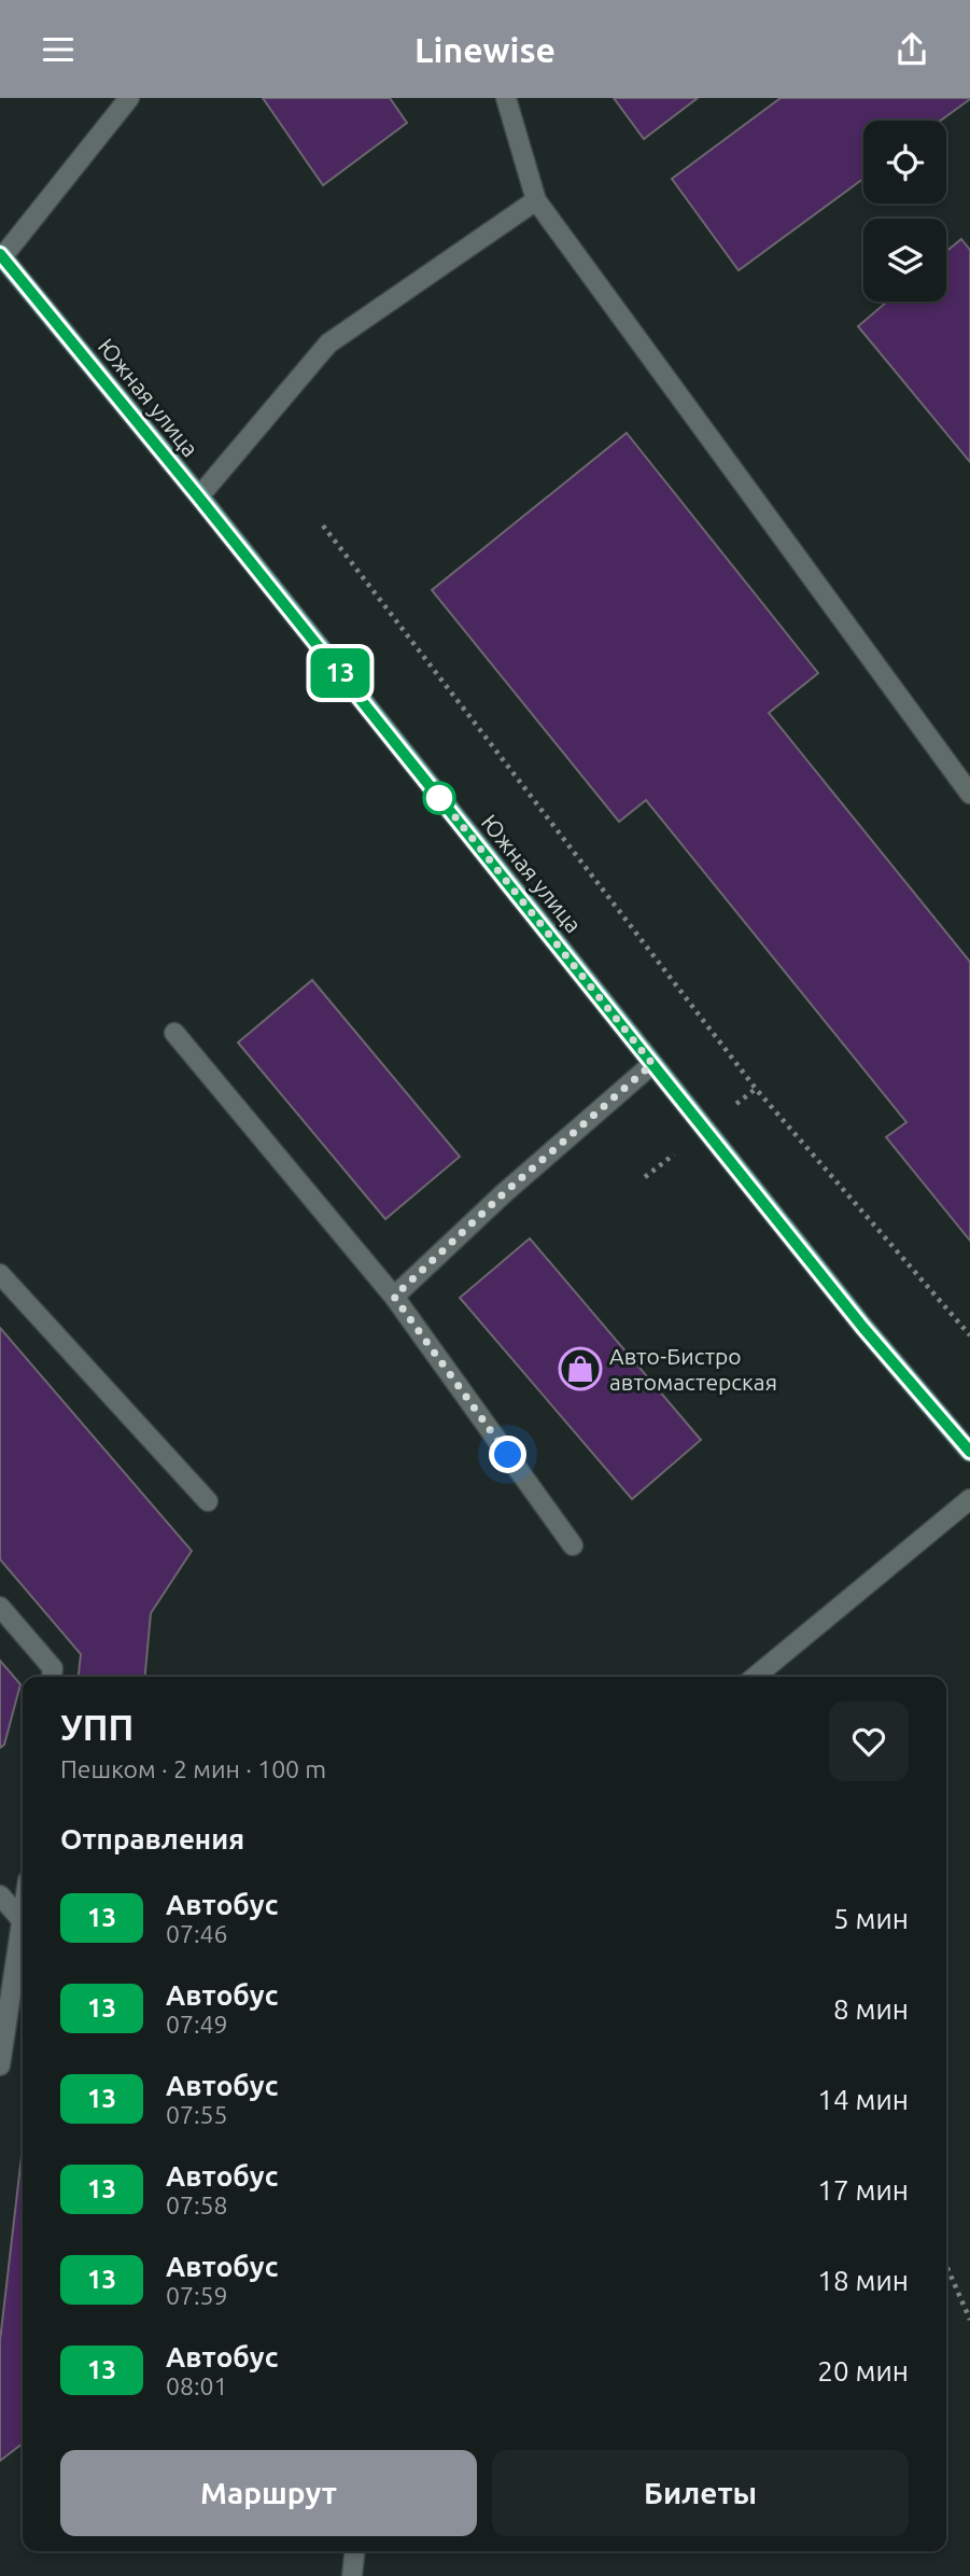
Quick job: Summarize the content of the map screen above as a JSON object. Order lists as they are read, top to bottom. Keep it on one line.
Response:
{"streets":{"main road":["Южная улица"]},"places":{"shop":["Авто-Бистро автомастерская"]},"lines":["bus line 13"],"page":{"header":"Linewise","on_map":"13","heading":[["УПП","Пешком · 2 мин · 100 m"],"Отправления"],"list":[{"mark":"13","name":"Автобус","note":"07:46","value":"5 мин"},{"mark":"13","name":"Автобус","note":"07:49","value":"8 мин"},{"mark":"13","name":"Автобус","note":"07:55","value":"14 мин"},{"mark":"13","name":"Автобус","note":"07:58","value":"17 мин"},{"mark":"13","name":"Автобус","note":"07:59","value":"18 мин"},{"mark":"13","name":"Автобус","note":"08:01","value":"20 мин"}],"buttons":["Маршрут","Билеты"]}}
